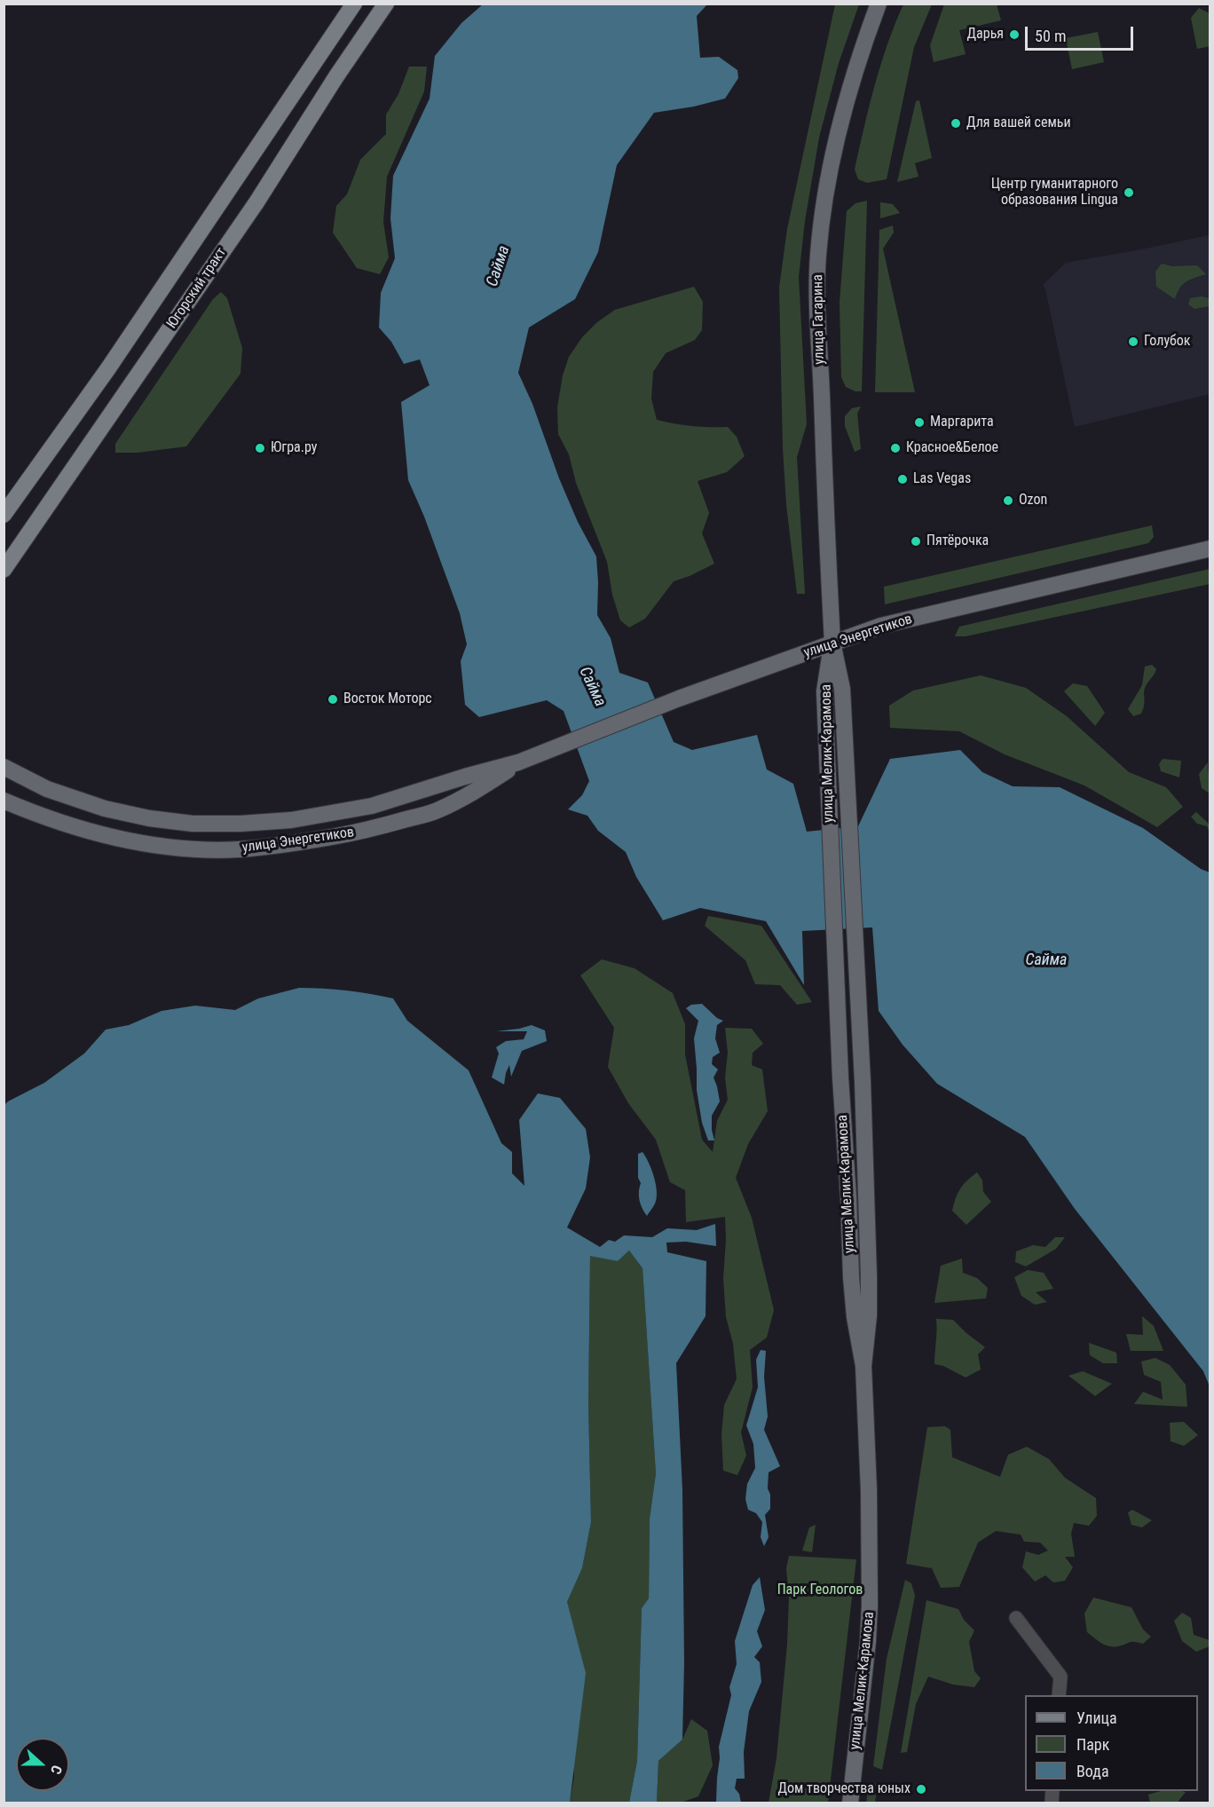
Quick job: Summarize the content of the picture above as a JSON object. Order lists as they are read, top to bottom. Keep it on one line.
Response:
{"streets":{"main road":["Югорский тракт","улица Гагарина","улица Энергетиков","улица Мелик-Карамова"]},"crossings":[["улица Гагарина","улица Энергетиков"],["улица Гагарина","улица Мелик-Карамова"],["улица Энергетиков","улица Мелик-Карамова"]],"water":["Сайма"],"parks":["Парк Геологов"],"places":["Дарья","Для вашей семьи","Центр гуманитарного образования Lingua","Голубок","Маргарита","Югра.ру","Красное&Белое","Las Vegas","Ozon","Пятёрочка","Восток Моторс","Дом творчества юных"],"legend":["Улица","Парк","Вода"],"scale_bar":"50 m","north":"right"}
